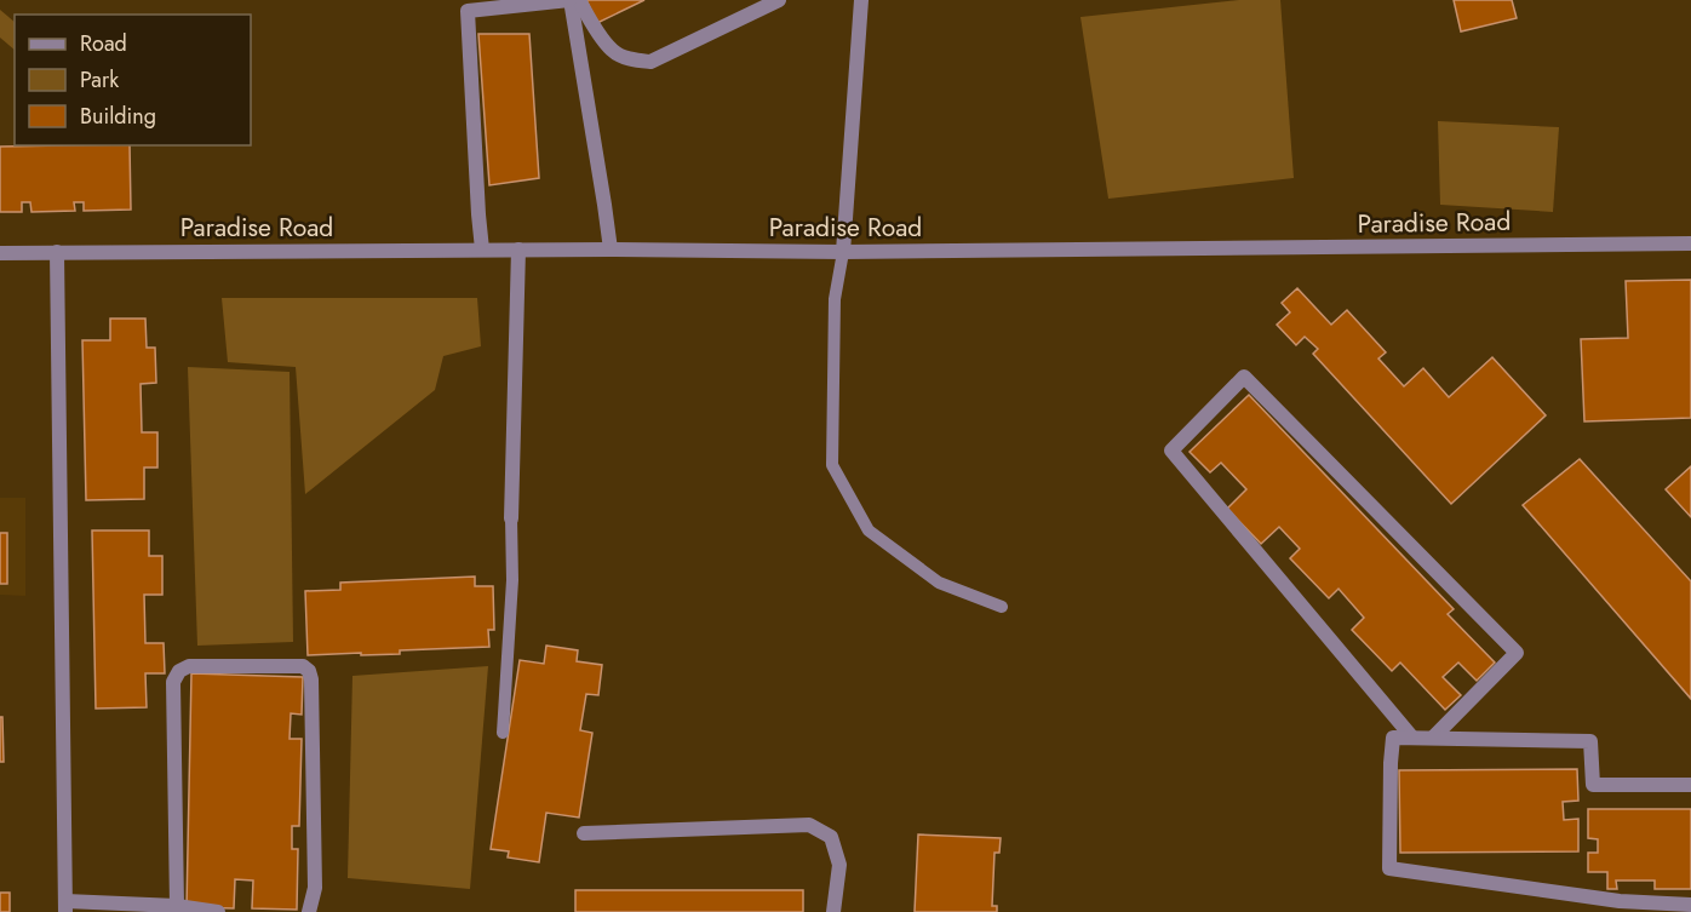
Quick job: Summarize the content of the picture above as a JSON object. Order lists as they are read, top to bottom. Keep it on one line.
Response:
{"streets":{"street":["Paradise Road"]},"legend":["Road","Park","Building"]}
